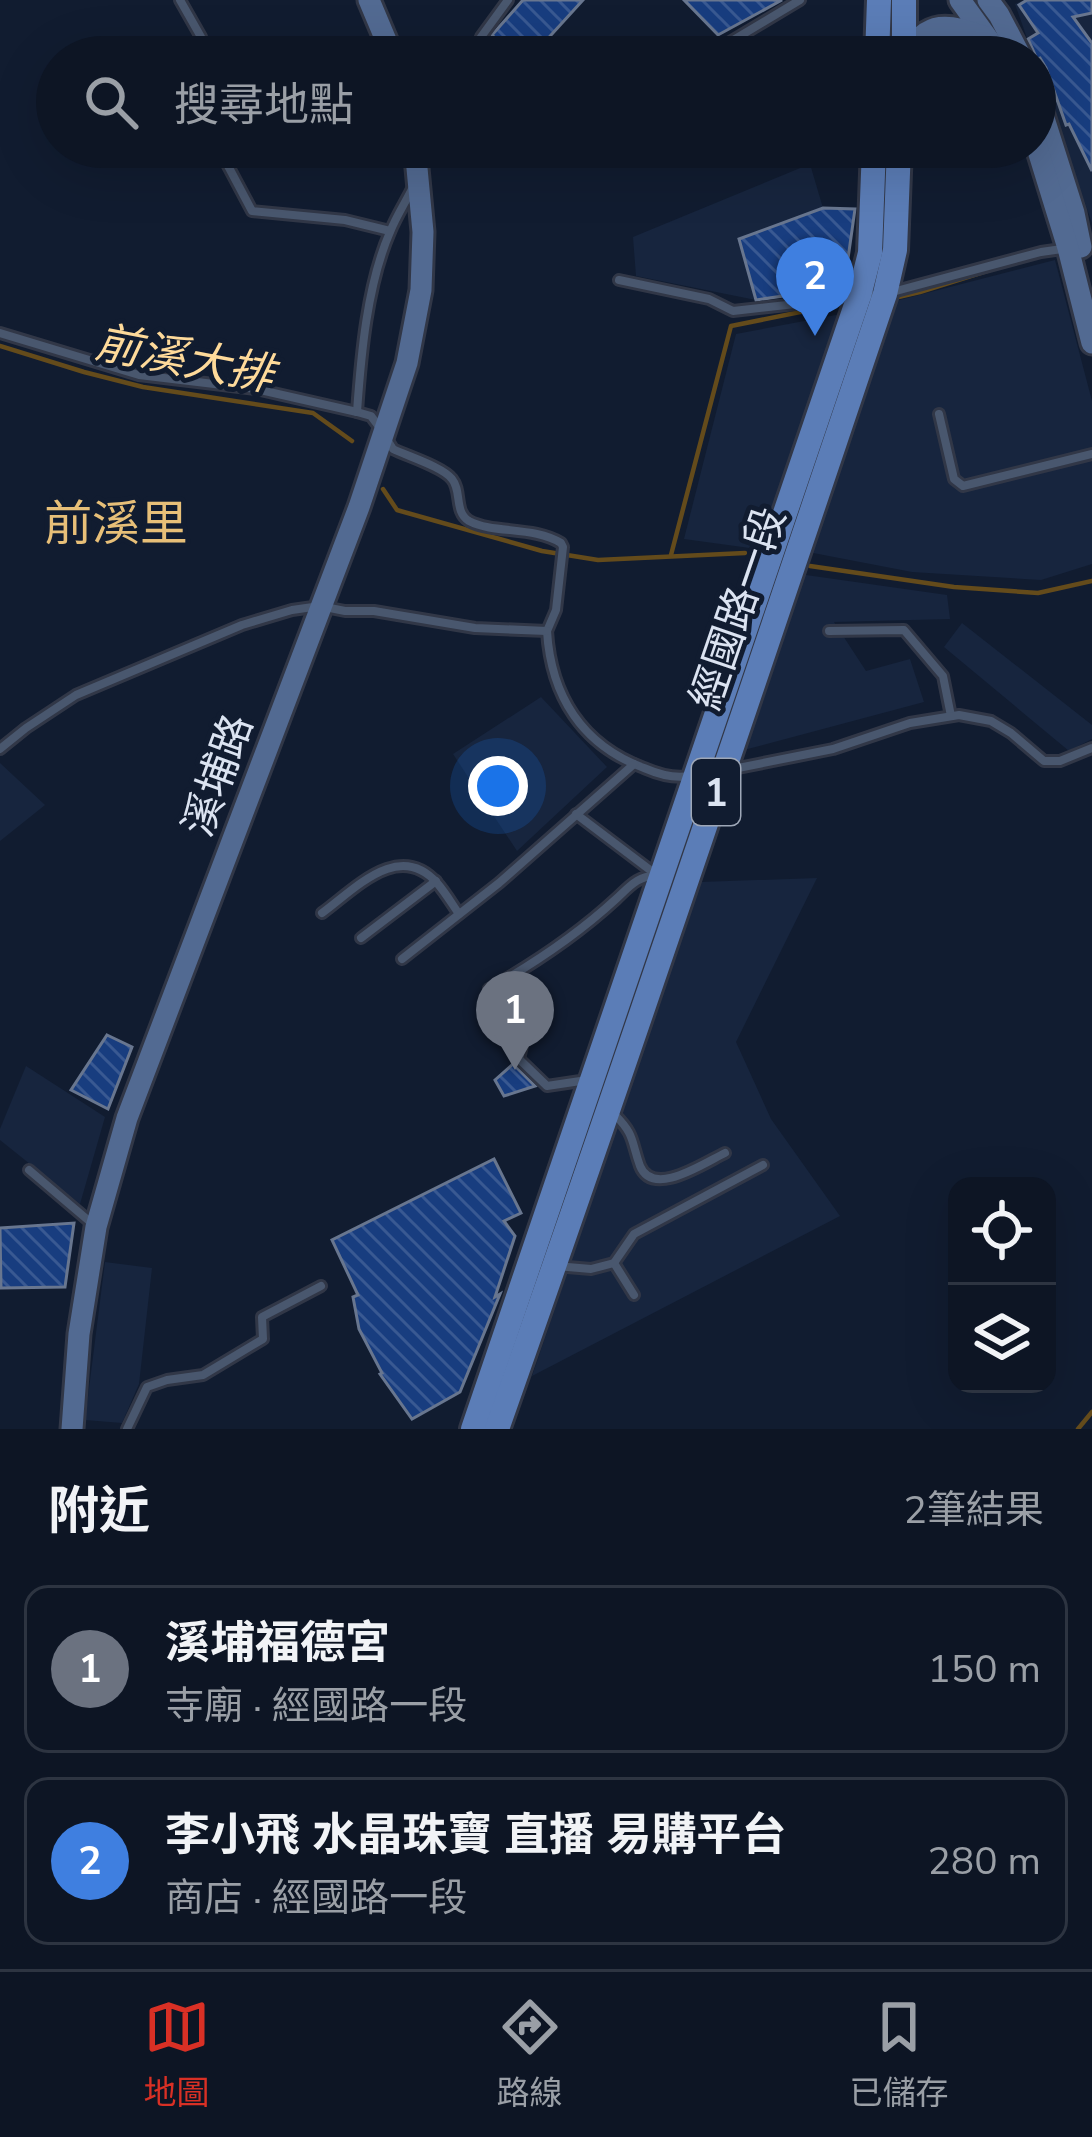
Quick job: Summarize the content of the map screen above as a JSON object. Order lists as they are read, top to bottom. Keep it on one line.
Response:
{"streets":{"main road":["經國路一段","1"],"street":["溪埔路"]},"districts":["前溪里"],"water":["前溪大排"],"page":{"search":"搜尋地點","pins":["2","1"],"heading":["附近","2筆結果"],"list":[{"mark":"1","name":"溪埔福德宮","note":"寺廟 · 經國路一段","value":"150 m"},{"mark":"2","name":"李小飛 水晶珠寶 直播 易購平台","note":"商店 · 經國路一段","value":"280 m"}],"nav":["地圖","路線","已儲存"]}}
